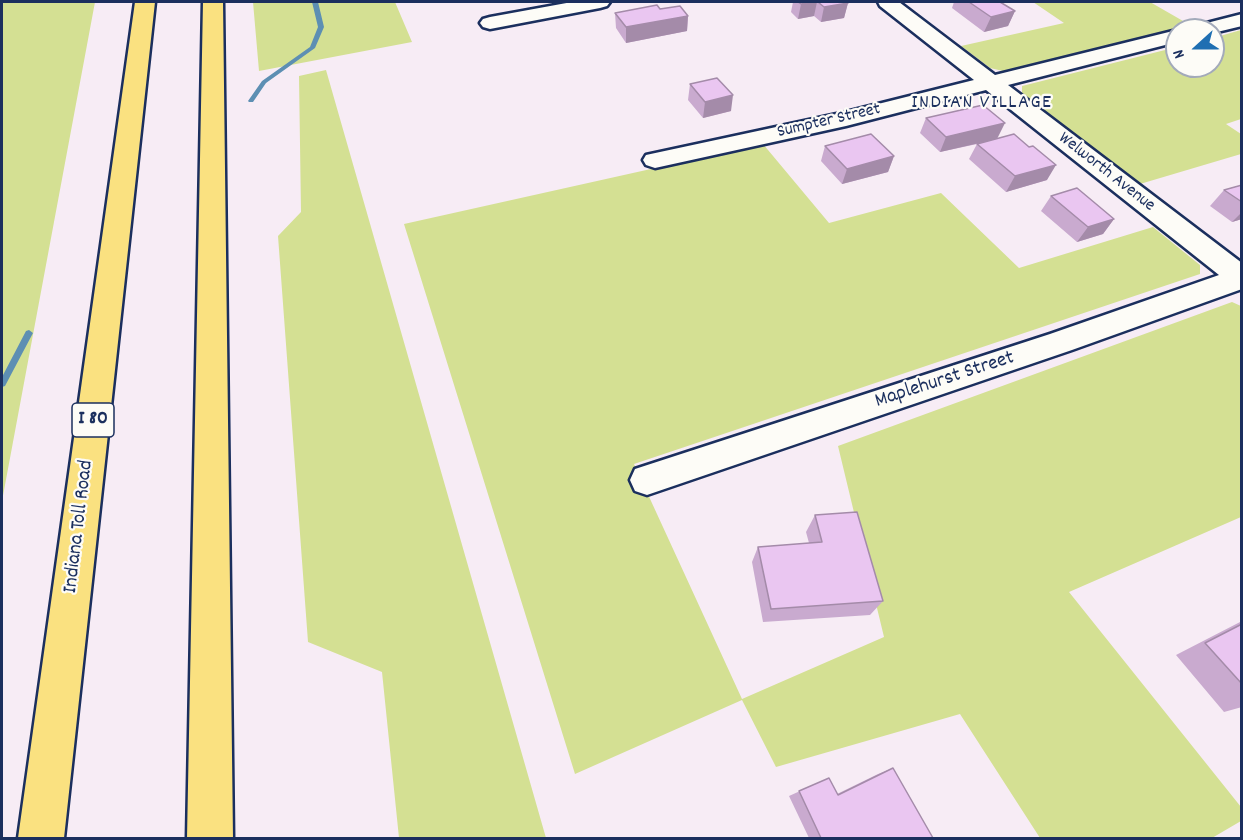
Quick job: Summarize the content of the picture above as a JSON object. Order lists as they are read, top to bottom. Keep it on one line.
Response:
{"streets":{"highway":["I 80","Indiana Toll Road"],"street":["Sumpter Street","Welworth Avenue","Maplehurst Street"]},"crossings":[["Sumpter Street","Welworth Avenue"],["Welworth Avenue","Maplehurst Street"]],"districts":["INDIAN VILLAGE"],"north":"left"}
